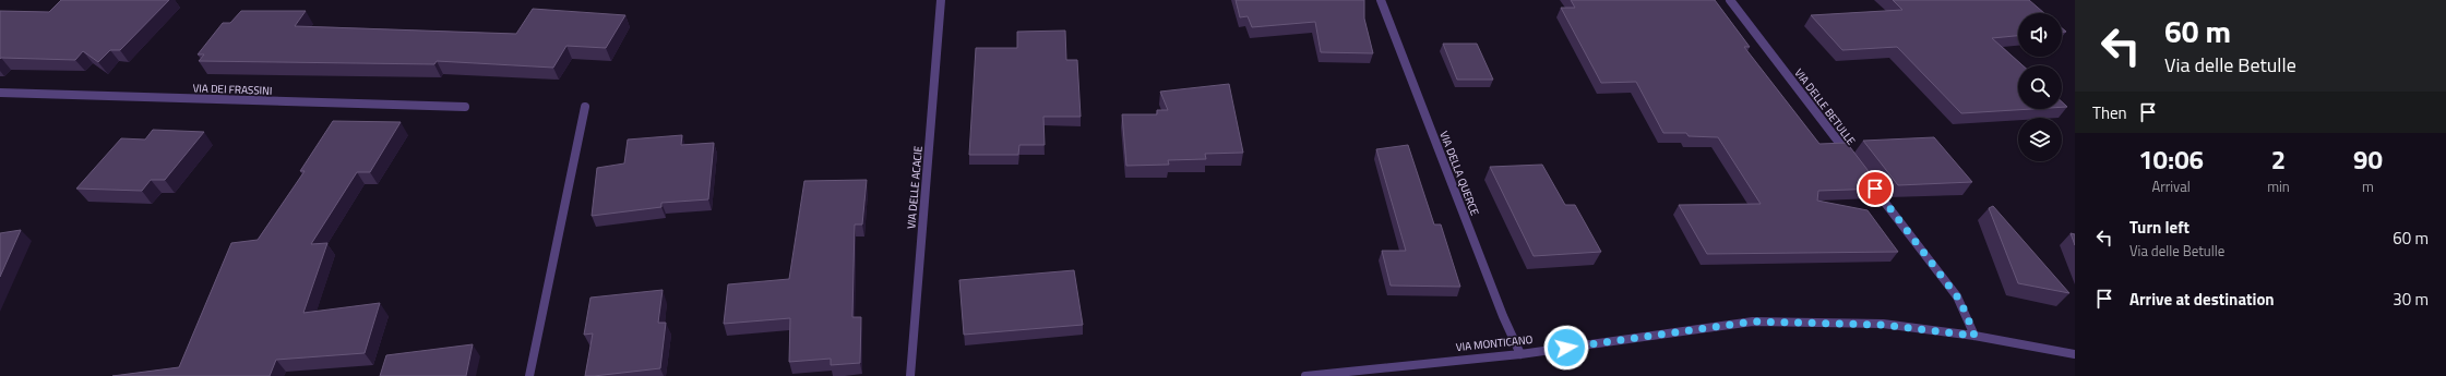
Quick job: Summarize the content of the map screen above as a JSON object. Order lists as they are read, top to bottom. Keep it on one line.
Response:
{"streets":{"street":["VIA DEI FRASSINI","VIA DELLE BETULLE","VIA DELLA QUERCE","VIA DELLE ACACIE","VIA MONTICANO"]},"crossings":[["VIA DELLA QUERCE","VIA MONTICANO"]],"page":{"turn":["60 m","Via delle Betulle"],"then":"Then","eta":["10:06","Arrival","2","min","90","m"],"list":[{"name":"Turn left","note":"Via delle Betulle","value":"60 m"},{"name":"Arrive at destination","value":"30 m"}]}}
